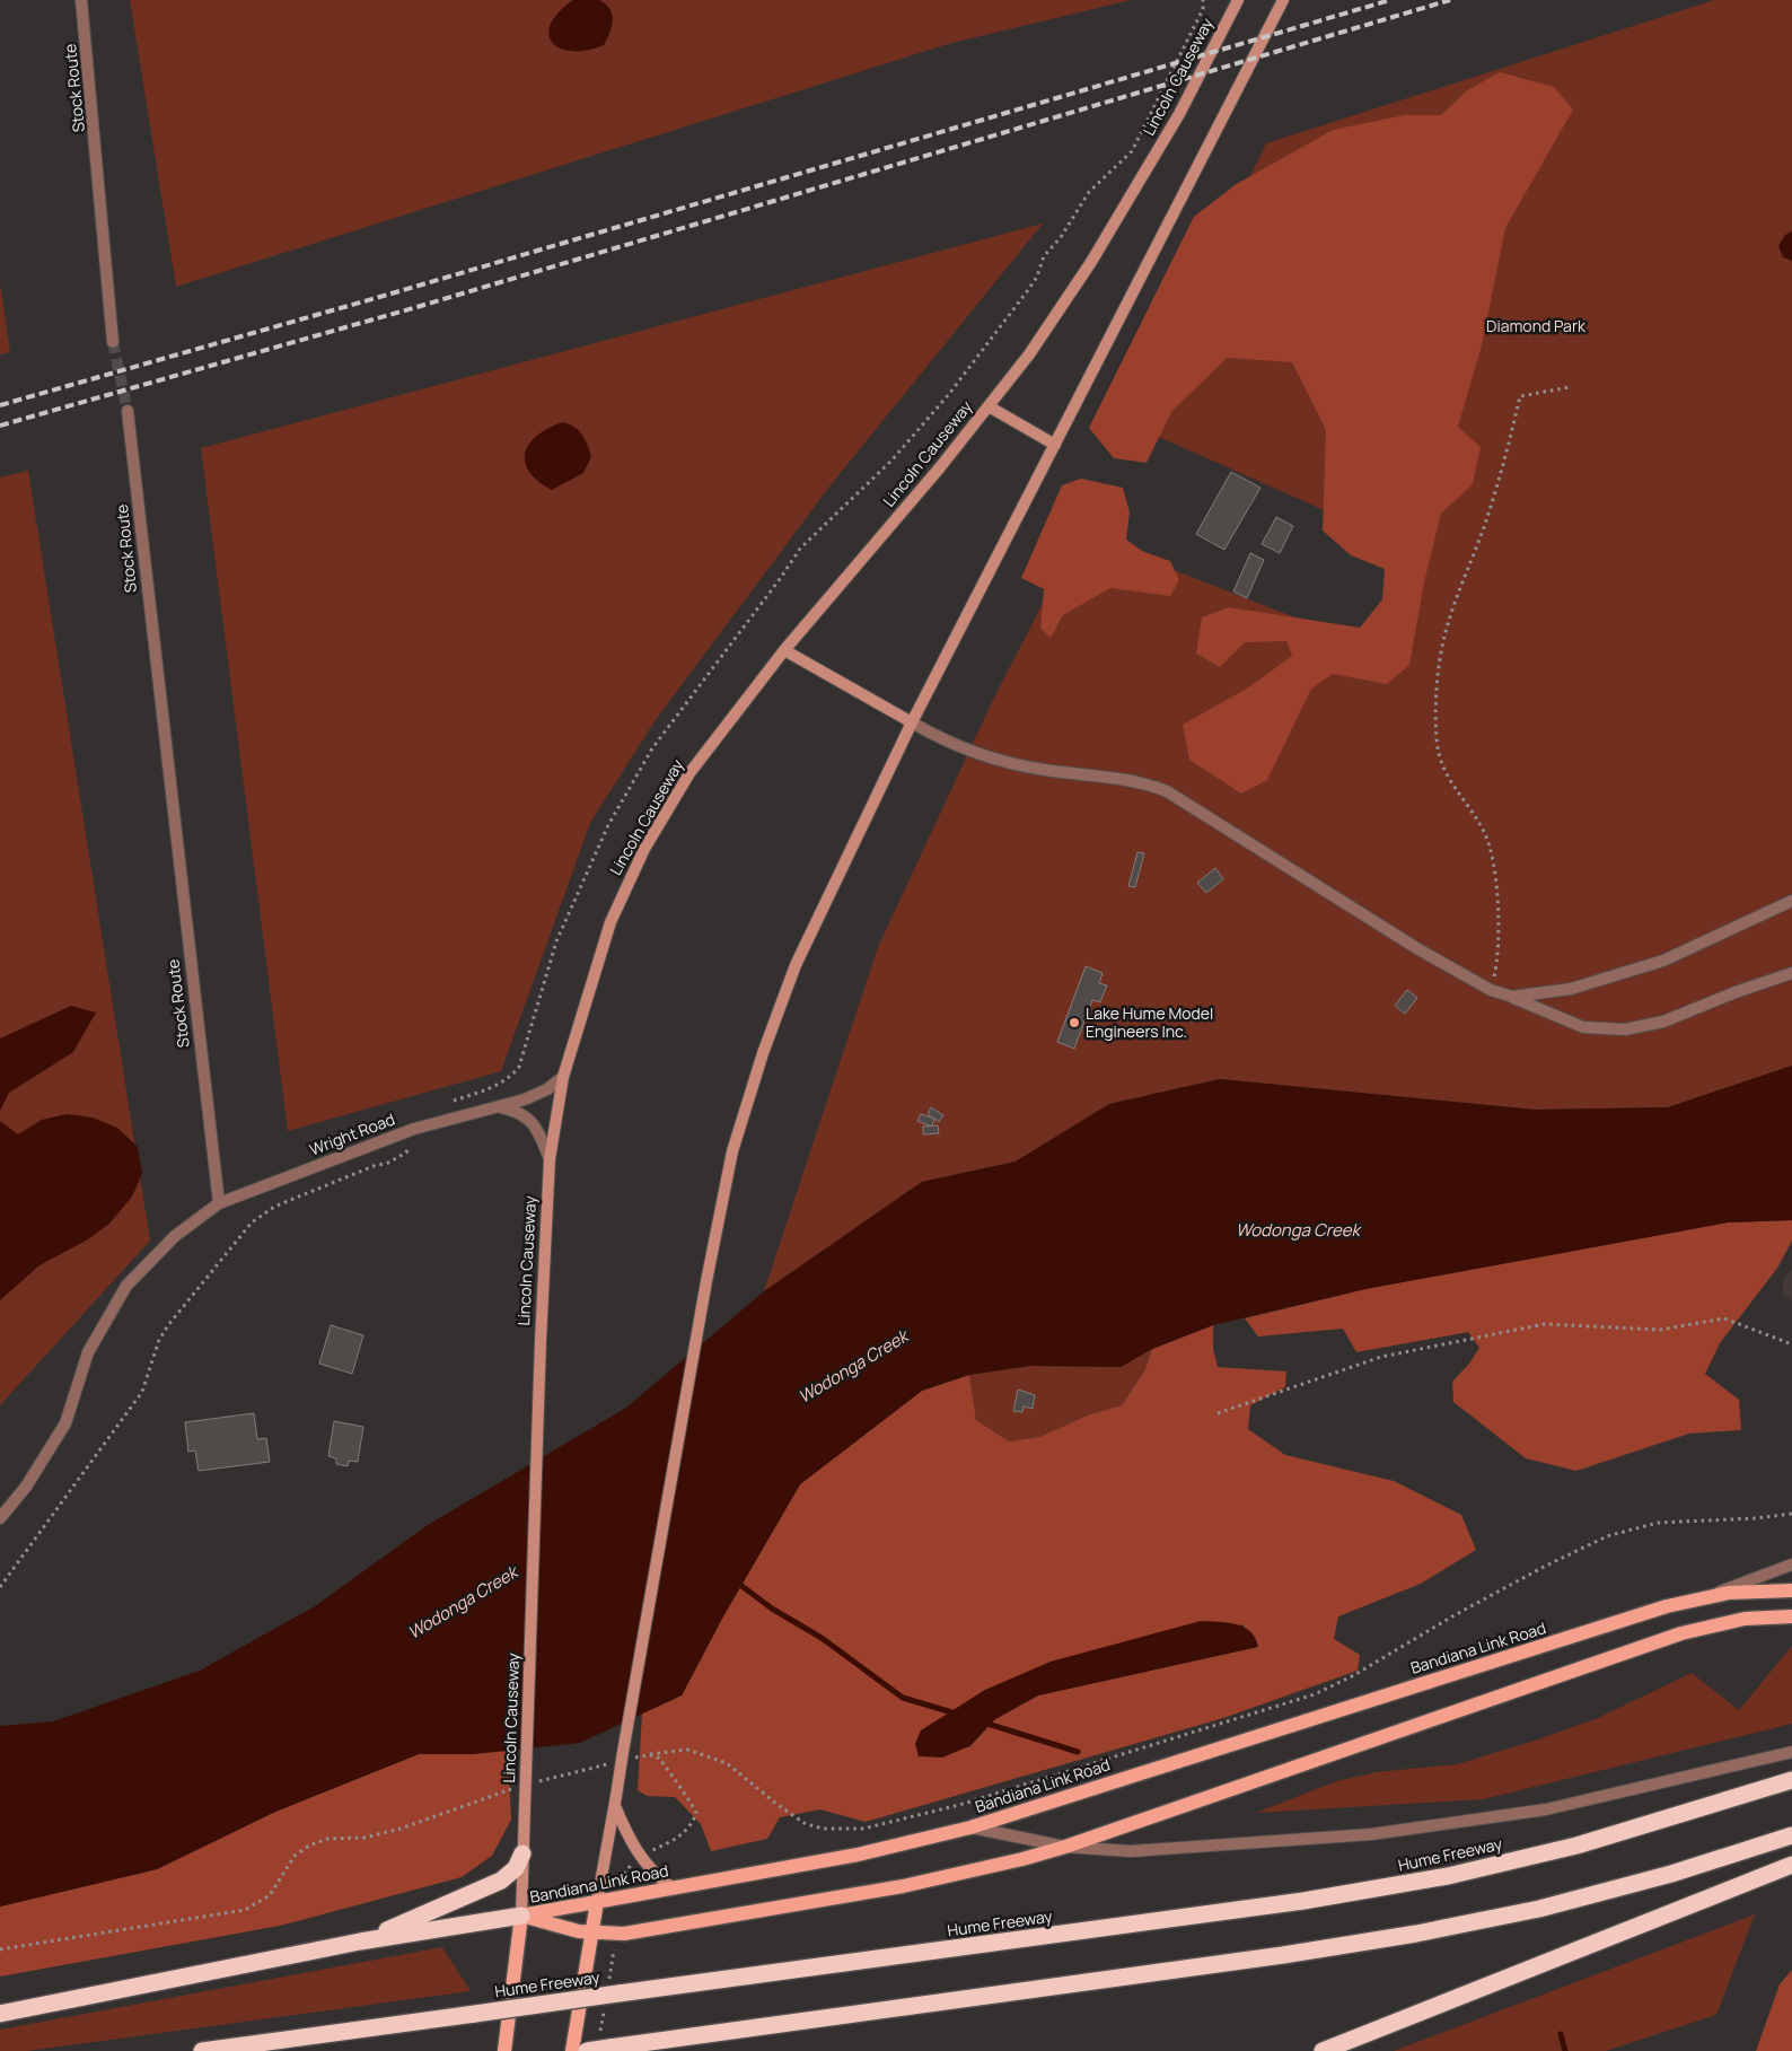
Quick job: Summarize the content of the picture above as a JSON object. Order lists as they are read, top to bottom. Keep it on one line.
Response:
{"streets":{"highway":["Hume Freeway"],"main road":["Lincoln Causeway","Bandiana Link Road"],"street":["Stock Route","Wright Road"]},"crossings":[["Lincoln Causeway","Wright Road"],["Lincoln Causeway","Bandiana Link Road"],["Stock Route","Wright Road"]],"water":["Wodonga Creek"],"parks":["Diamond Park"],"places":["Lake Hume Model Engineers Inc."]}
